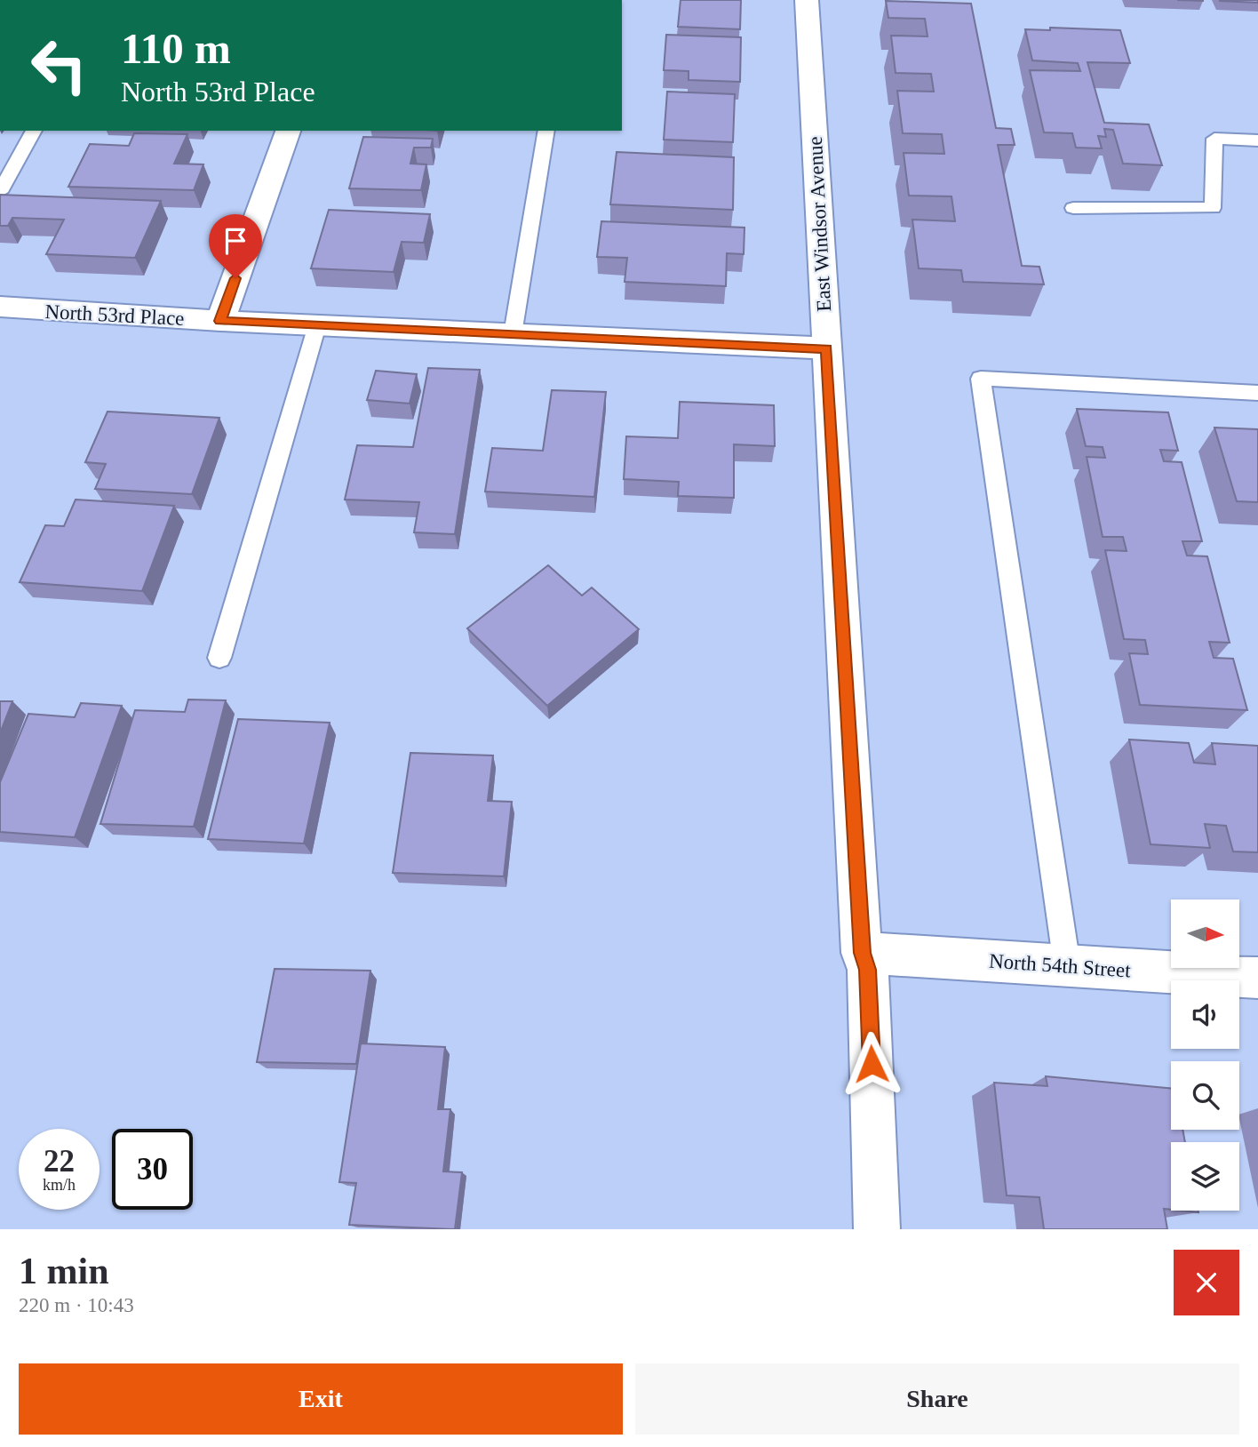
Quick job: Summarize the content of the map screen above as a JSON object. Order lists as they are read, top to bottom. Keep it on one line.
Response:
{"streets":{"street":["East Windsor Avenue","North 53rd Place","North 54th Street"]},"crossings":[["East Windsor Avenue","North 53rd Place"],["East Windsor Avenue","North 54th Street"]],"north":"right","page":{"turn":["110 m","North 53rd Place"],"speed":"22 km/h","limit":"30","heading":["1 min","220 m · 10:43"],"buttons":["Exit","Share"]}}
